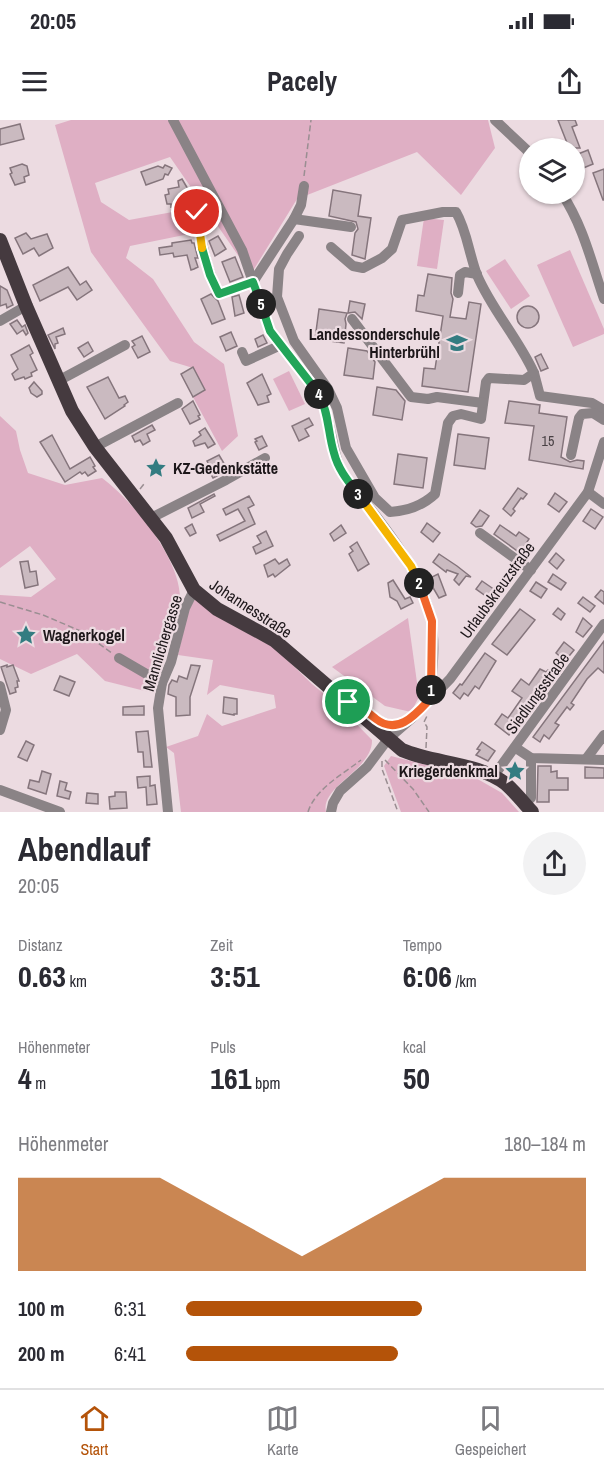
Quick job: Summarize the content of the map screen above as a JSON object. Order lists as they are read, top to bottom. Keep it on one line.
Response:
{"streets":{"main road":["Johannesstraße"],"street":["Urlaubskreuzstraße","Mannlichergasse","Siedlungsstraße"]},"crossings":[["Urlaubskreuzstraße","Johannesstraße"],["Johannesstraße","Mannlichergasse"],["Johannesstraße","Siedlungsstraße"]],"places":{"school or university":["Landessonderschule Hinterbrühl"],"place":["KZ-Gedenkstätte","Wagnerkogel","Kriegerdenkmal"]},"house_numbers":["15"],"page":{"status":"20:05","header":"Pacely","pins":["5","4","3","2","1"],"heading":["Abendlauf","20:05"],"stats":[["Distanz","0.63 km"],["Zeit","3:51"],["Tempo","6:06 /km"],["Höhenmeter","4 m"],["Puls","161 bpm"],["kcal","50"]],"chart":["Höhenmeter","180–184 m"],"list":[{"name":"100 m","note":"6:31"},{"name":"200 m","note":"6:41"}],"tabs":["Start","Karte","Gespeichert"]}}
